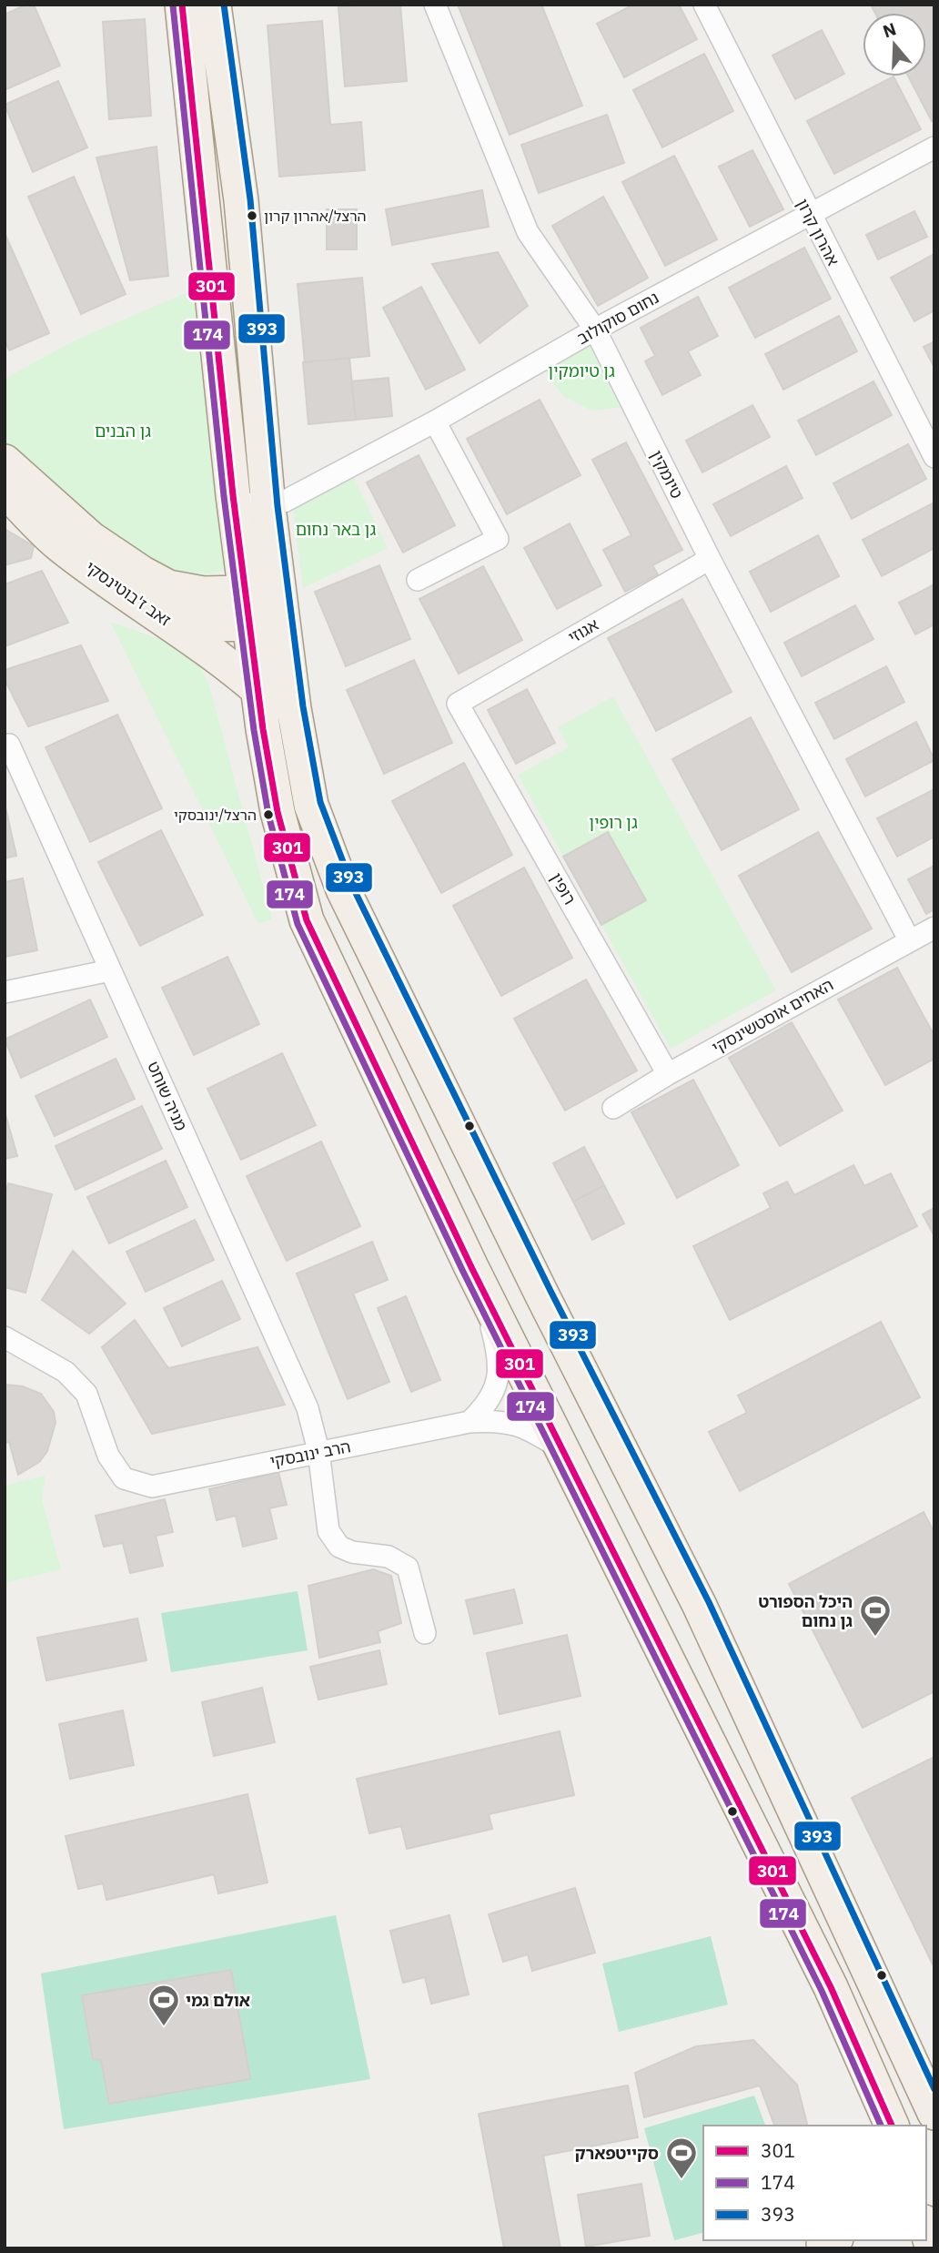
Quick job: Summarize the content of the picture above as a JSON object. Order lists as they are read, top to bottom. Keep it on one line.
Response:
{"streets":{"main road":["זאב ז'בוטינסקי"],"street":["אהרון קרון","נחום סוקולוב","טיומקין","אגוזי","רופין","האחים אוסטשינסקי","מניה שוחט","הרב ינובסקי"]},"crossings":[["אהרון קרון","נחום סוקולוב"],["נחום סוקולוב","טיומקין"],["טיומקין","אגוזי"],["טיומקין","האחים אוסטשינסקי"],["אגוזי","רופין"],["רופין","האחים אוסטשינסקי"],["מניה שוחט","הרב ינובסקי"]],"parks":["גן טיומקין","גן הבנים","גן באר נחום","גן רופין"],"places":{"other":["הרצל/אהרון קרון","הרצל/ינובסקי"],"sports":["היכל הספורט גן נחום","אולם גמי","סקייטפארק"]},"lines":["transit line 301","transit line 393","transit line 174"],"legend":["301","174","393"],"north":"top"}
